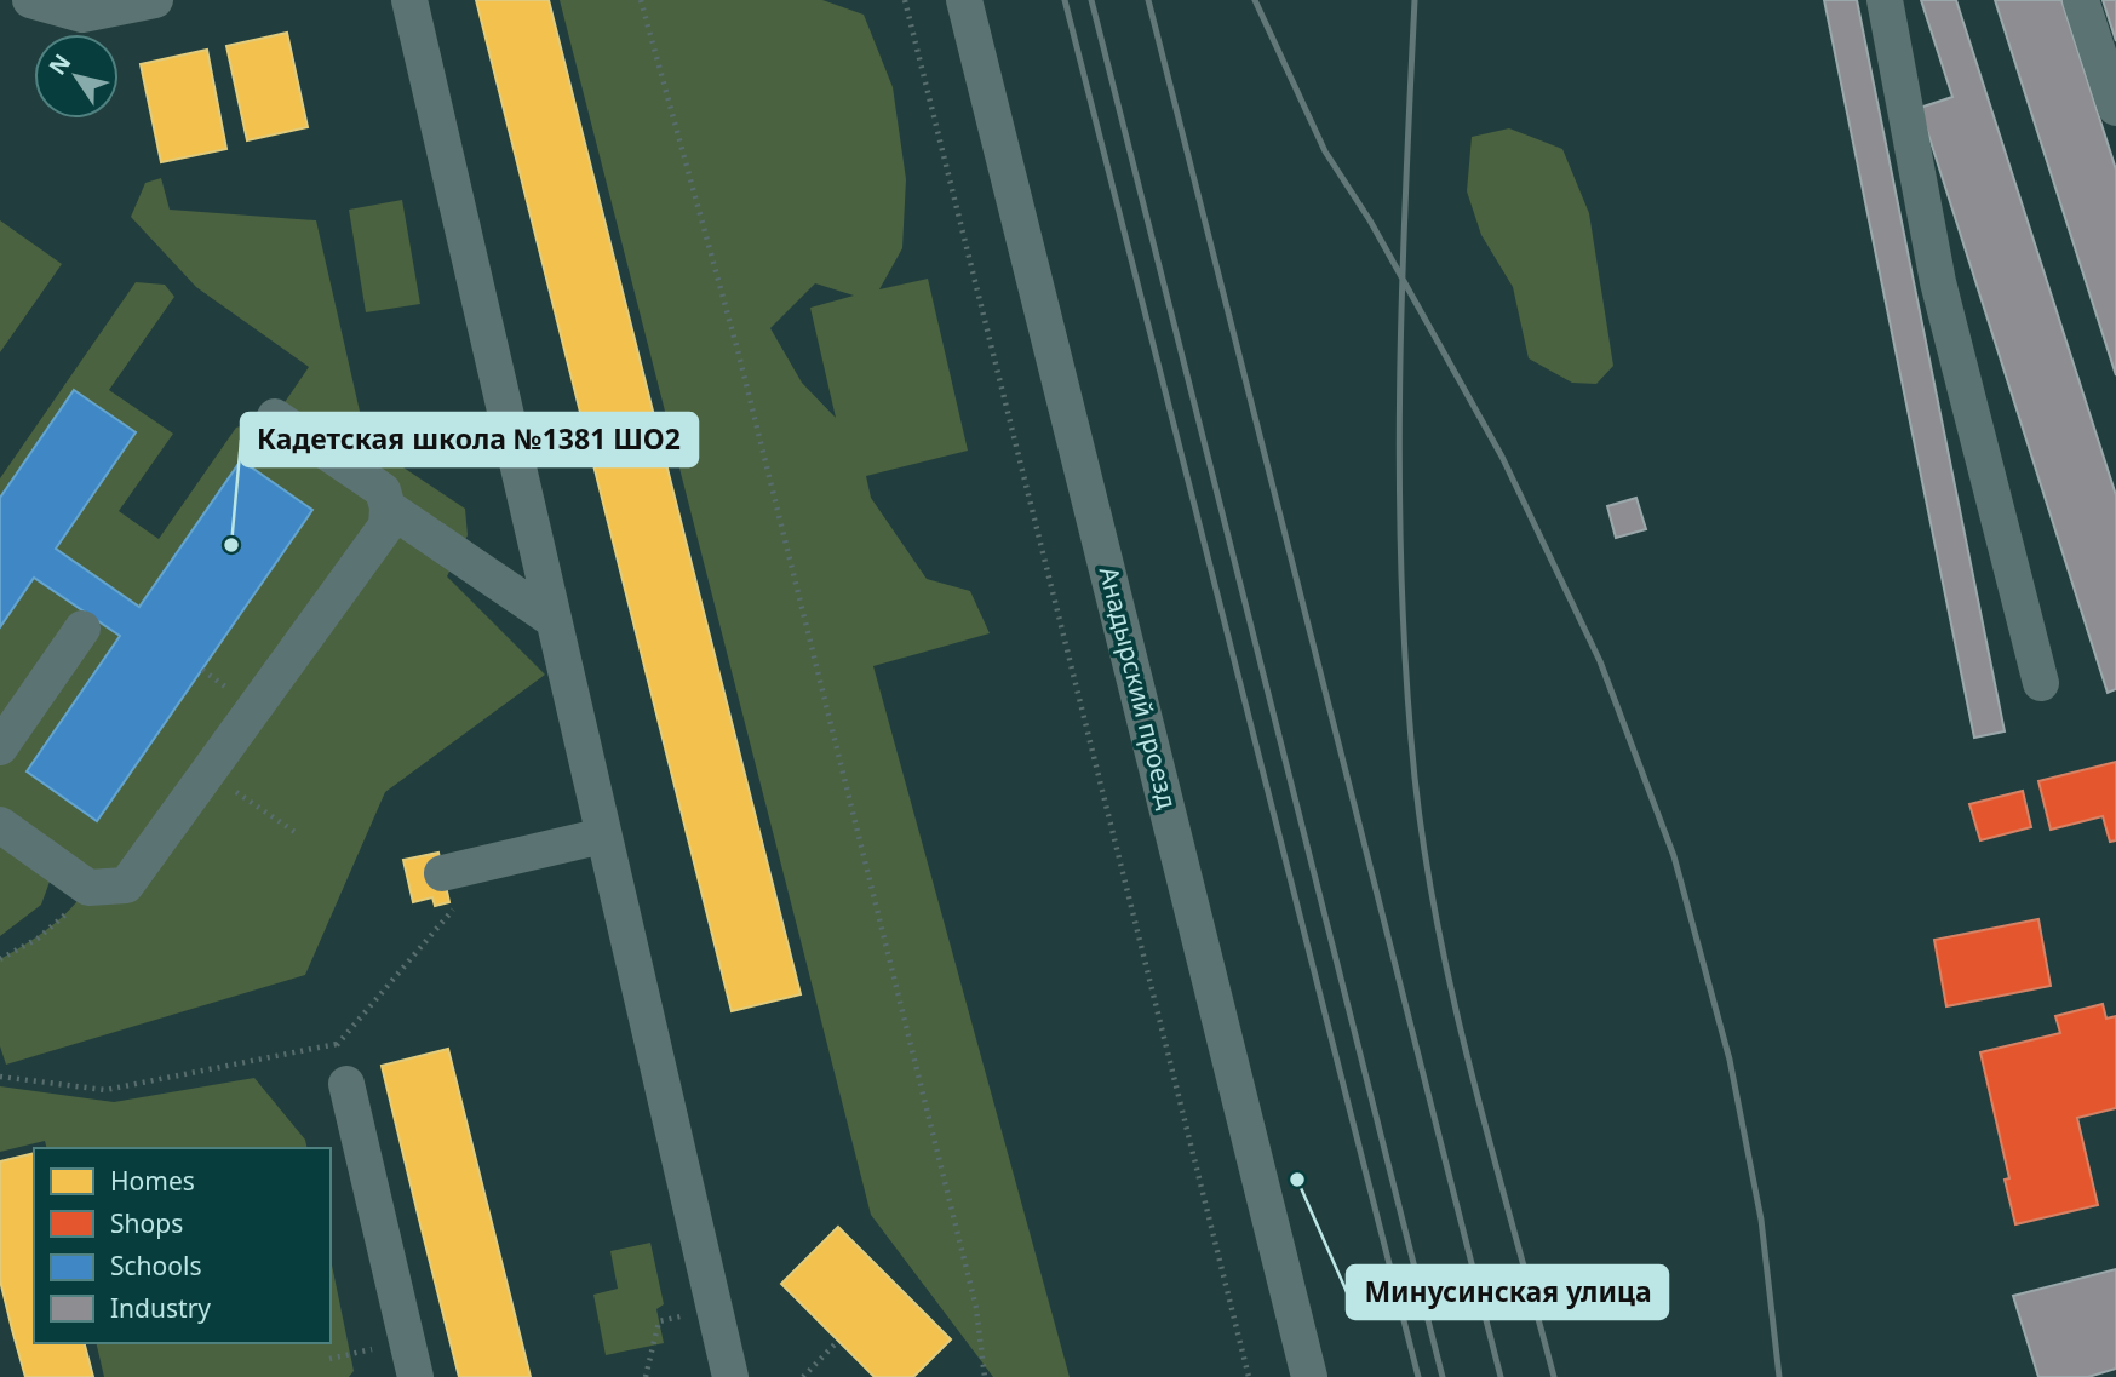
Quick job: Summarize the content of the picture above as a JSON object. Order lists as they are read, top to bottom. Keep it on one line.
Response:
{"streets":{"street":["Анадырский проезд"]},"places":["Кадетская школа №1381 ШО2","Минусинская улица"],"legend":["Homes","Shops","Schools","Industry"],"north":"top left"}
